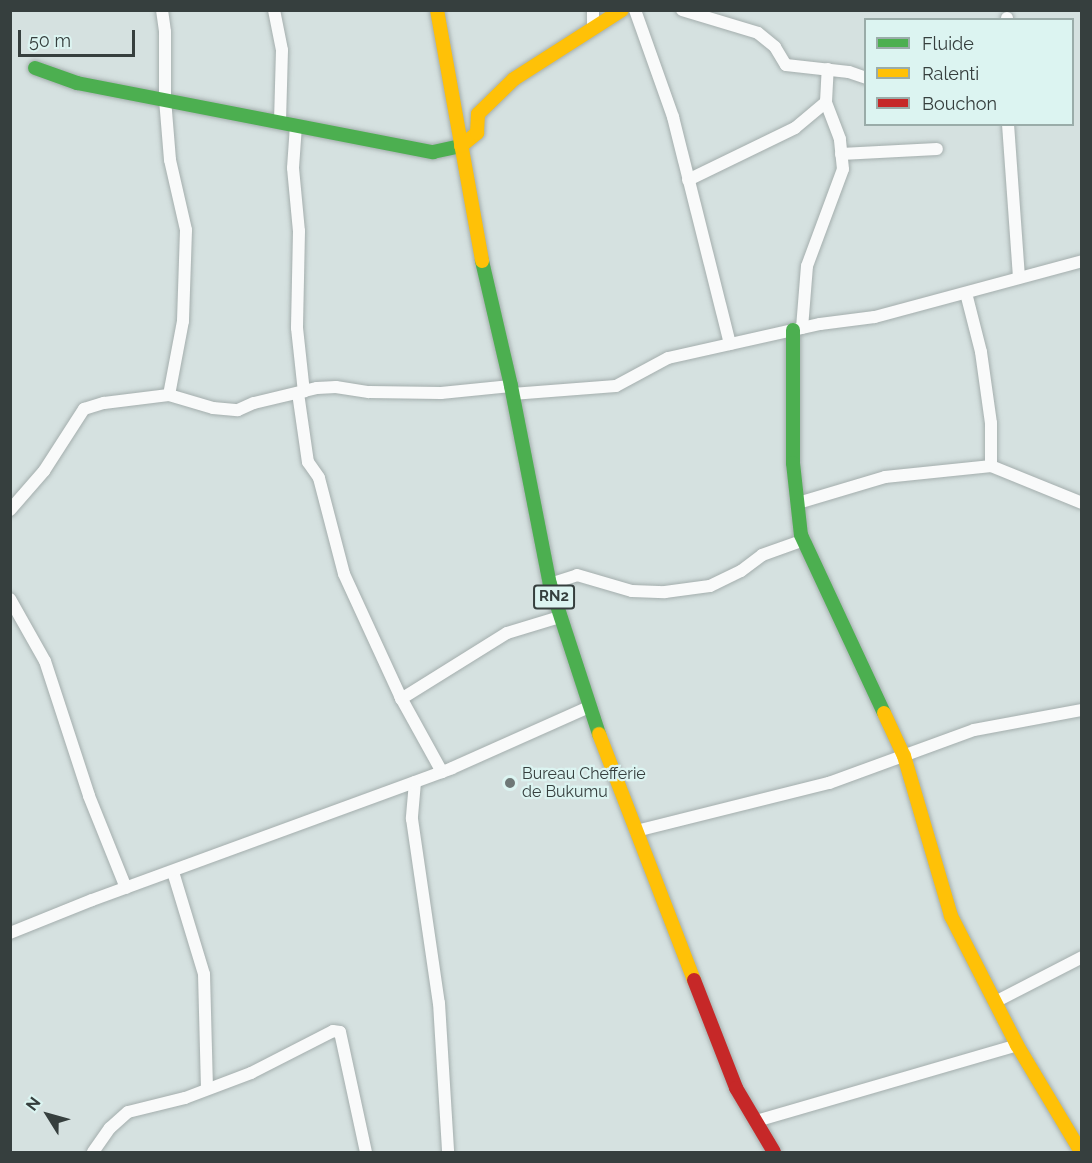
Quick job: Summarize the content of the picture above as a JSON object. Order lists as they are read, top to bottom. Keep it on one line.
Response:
{"streets":{"main road":["RN2"]},"places":["Bureau Chefferie de Bukumu"],"legend":["Fluide","Ralenti","Bouchon"],"scale_bar":"50 m","north":"top left"}
